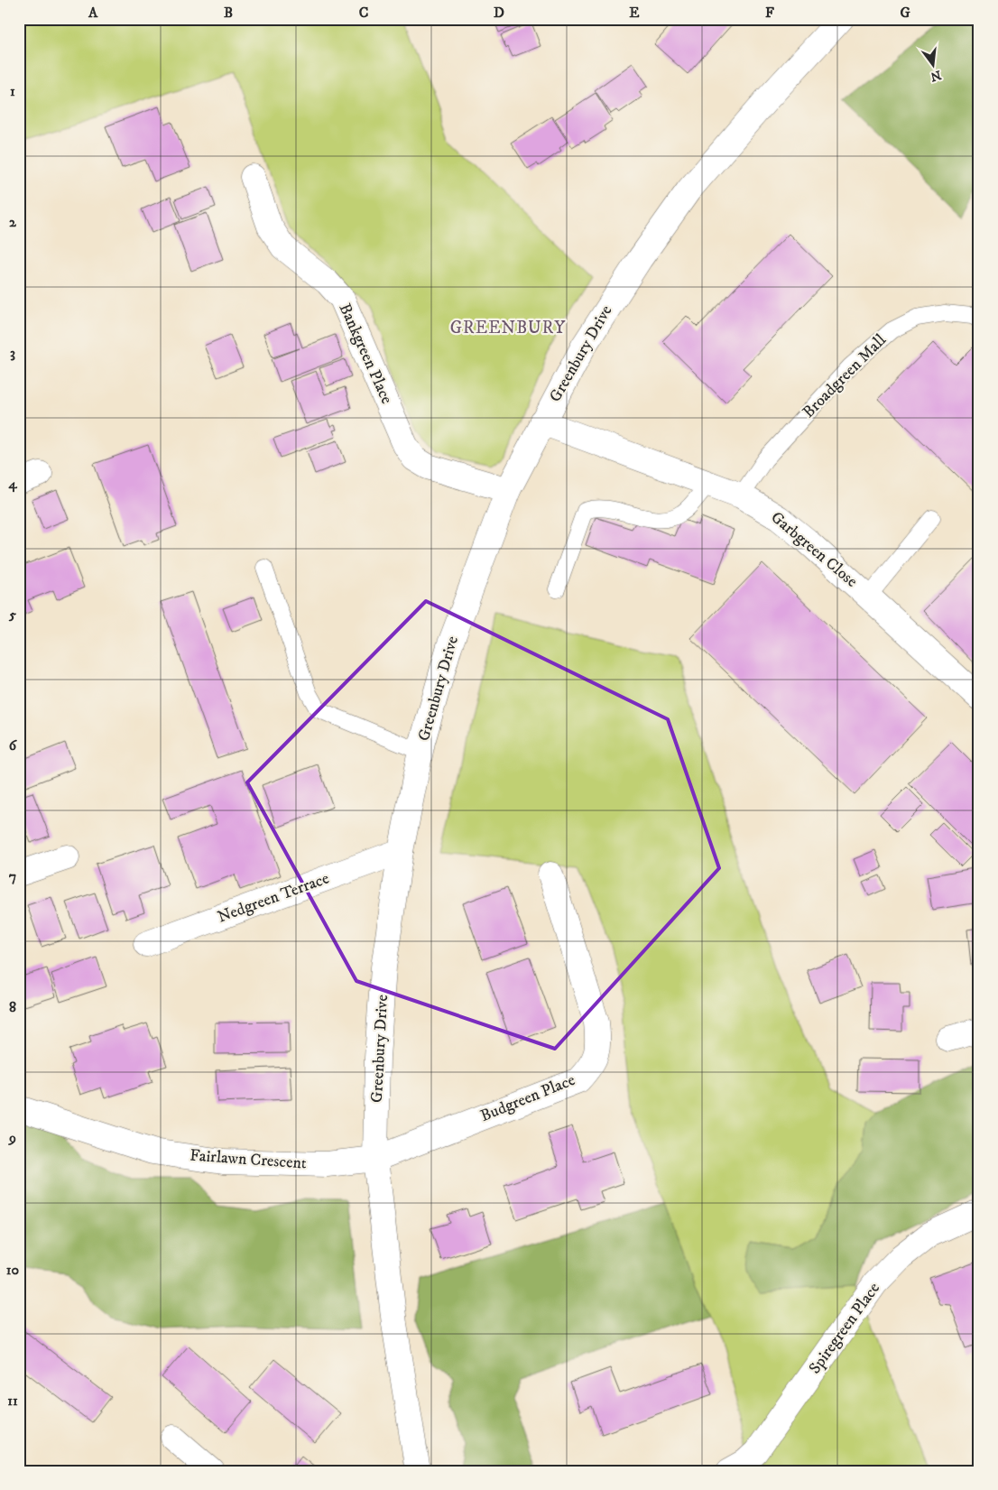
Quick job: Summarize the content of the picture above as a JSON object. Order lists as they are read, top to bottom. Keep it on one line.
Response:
{"streets":{"street":["Bankgreen Place","Greenbury Drive","Garbgreen Close","Nedgreen Terrace","Budgreen Place","Fairlawn Crescent","Spiregreen Place"],"lane":["Broadgreen Mall"]},"crossings":[["Bankgreen Place","Greenbury Drive"],["Greenbury Drive","Garbgreen Close"],["Greenbury Drive","Nedgreen Terrace"],["Greenbury Drive","Budgreen Place"],["Greenbury Drive","Fairlawn Crescent"],["Broadgreen Mall","Garbgreen Close"],["Budgreen Place","Fairlawn Crescent"]],"districts":["GREENBURY"],"north":"bottom","grid":{"columns":["A","B","C","D","E","F","G"],"rows":["1","2","3","4","5","6","7","8","9","10","11"]}}
